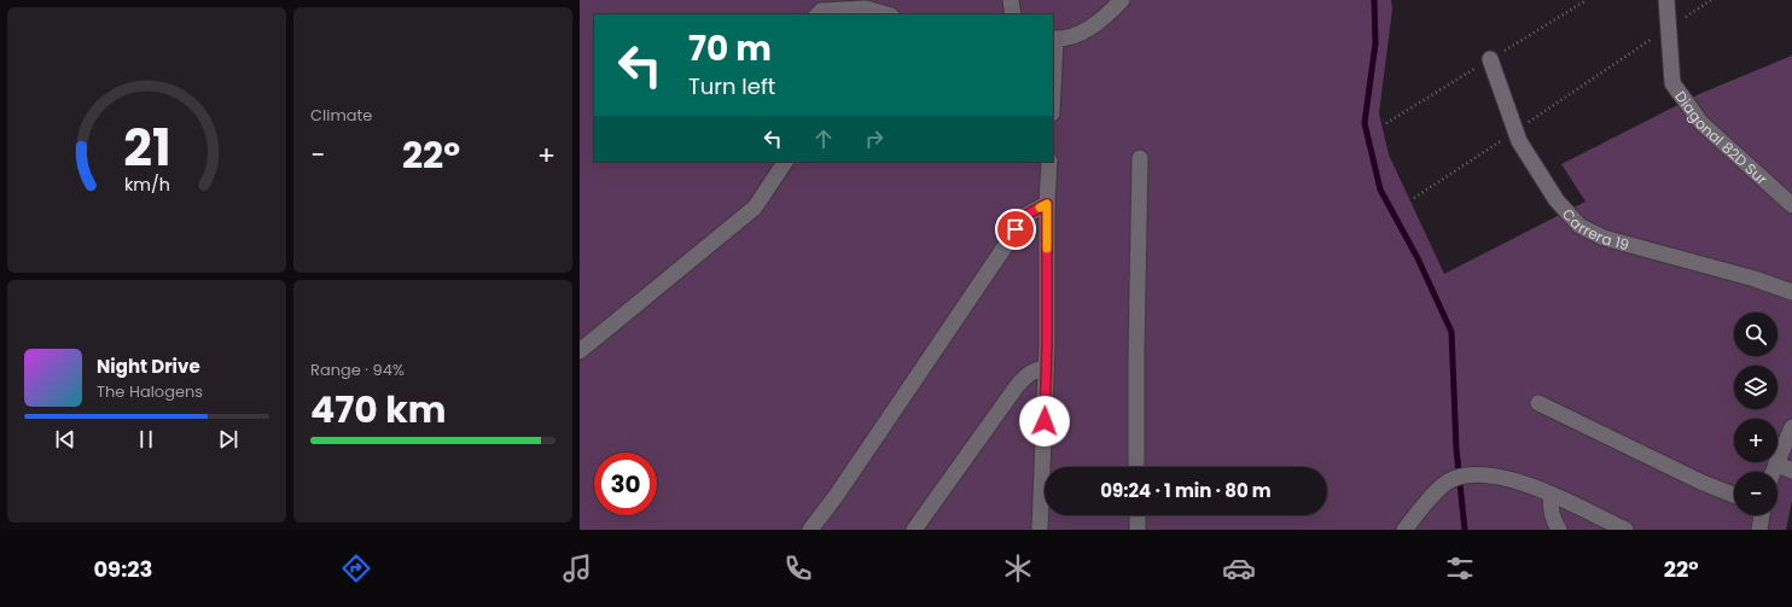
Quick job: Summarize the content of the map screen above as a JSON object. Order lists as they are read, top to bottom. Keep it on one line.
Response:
{"streets":{"street":["Diagonal 82D Sur","Carrera 19"]},"page":{"tile":["Climate",["Range · 94%","470 km"]],"turn":["70 m","Turn left"],"heat":["−","22°","+"],"map_buttons":["+","−"],"song":["Night Drive","The Halogens"],"limit":"30","trip":"09:24 · 1 min · 80 m","tabs":["09:23","22°"],"gauge":["21","km/h"]}}
